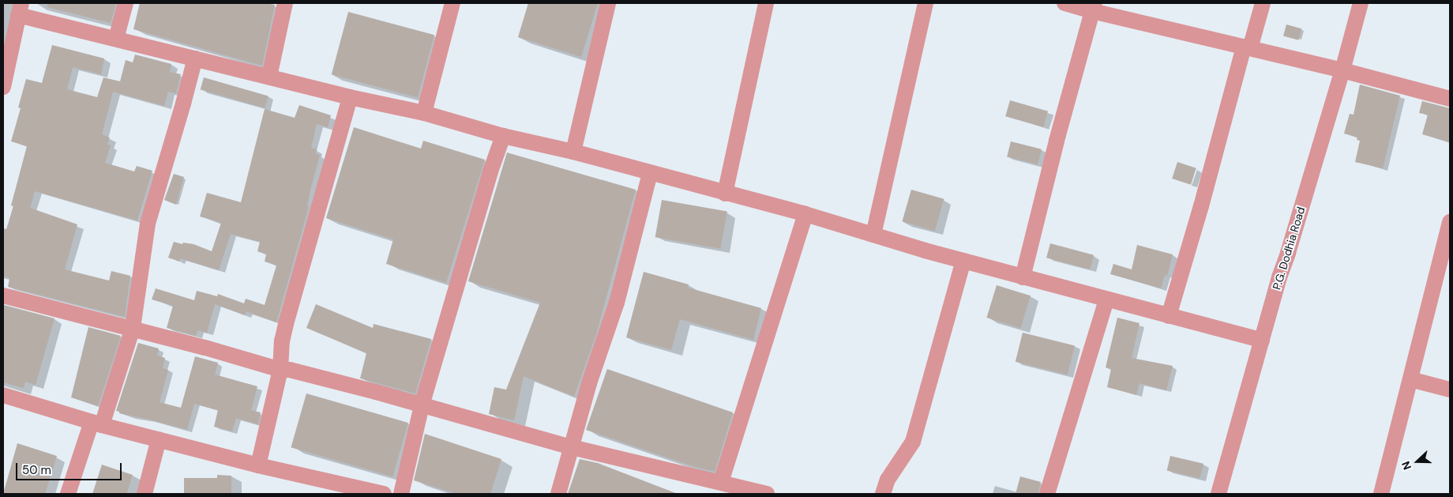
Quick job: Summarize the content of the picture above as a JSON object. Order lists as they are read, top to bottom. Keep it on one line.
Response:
{"streets":{"street":["P.G. Dodhia Road"]},"scale_bar":"50 m","north":"left"}
